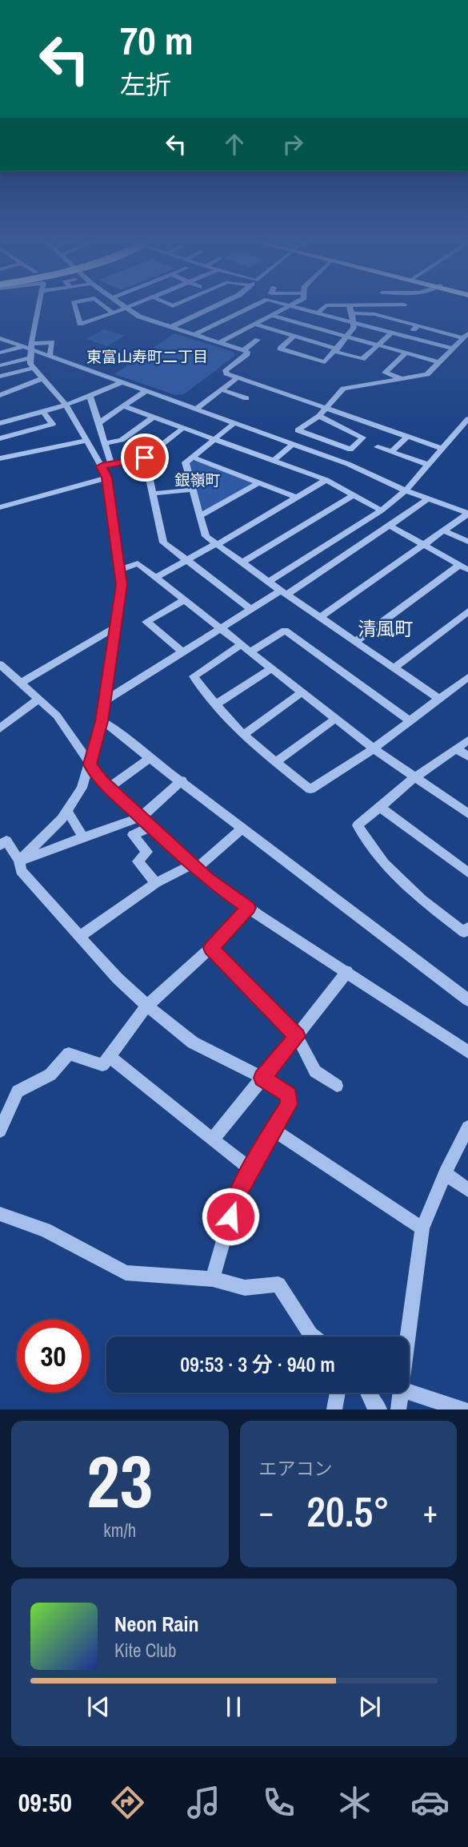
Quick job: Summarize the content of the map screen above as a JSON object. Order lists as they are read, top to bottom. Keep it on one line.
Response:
{"districts":["東富山寿町二丁目","銀嶺町","清風町"],"page":{"turn":["70 m","左折"],"limit":"30","trip":"09:53 · 3 分 · 940 m","tile":[["23","km/h"],"エアコン"],"heat":["−","20.5°","+"],"song":["Neon Rain","Kite Club"],"tabs":"09:50"}}
